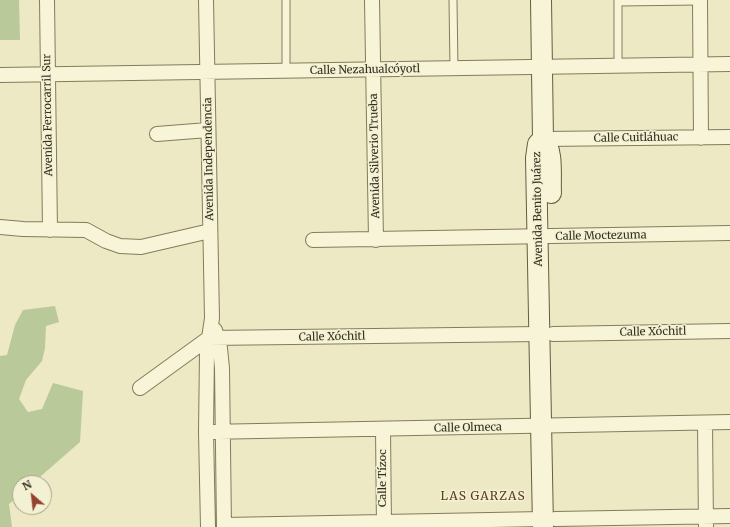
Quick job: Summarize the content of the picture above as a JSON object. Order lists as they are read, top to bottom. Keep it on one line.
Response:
{"streets":{"street":["Calle Nezahualcóyotl","Avenida Ferrocarril Sur","Calle Cuitláhuac","Avenida Silverio Trueba","Avenida Independencia","Avenida Benito Juárez","Calle Moctezuma","Calle Xóchitl","Calle Olmeca","Calle Tízoc"]},"crossings":[["Calle Nezahualcóyotl","Avenida Ferrocarril Sur"],["Calle Nezahualcóyotl","Avenida Silverio Trueba"],["Calle Nezahualcóyotl","Avenida Independencia"],["Calle Cuitláhuac","Avenida Benito Juárez"],["Avenida Silverio Trueba","Calle Moctezuma"],["Avenida Independencia","Calle Xóchitl"],["Avenida Independencia","Calle Olmeca"],["Avenida Benito Juárez","Calle Moctezuma"],["Avenida Benito Juárez","Calle Xóchitl"],["Avenida Benito Juárez","Calle Olmeca"],["Calle Olmeca","Calle Tízoc"]],"districts":["LAS GARZAS"],"north":"top left"}
